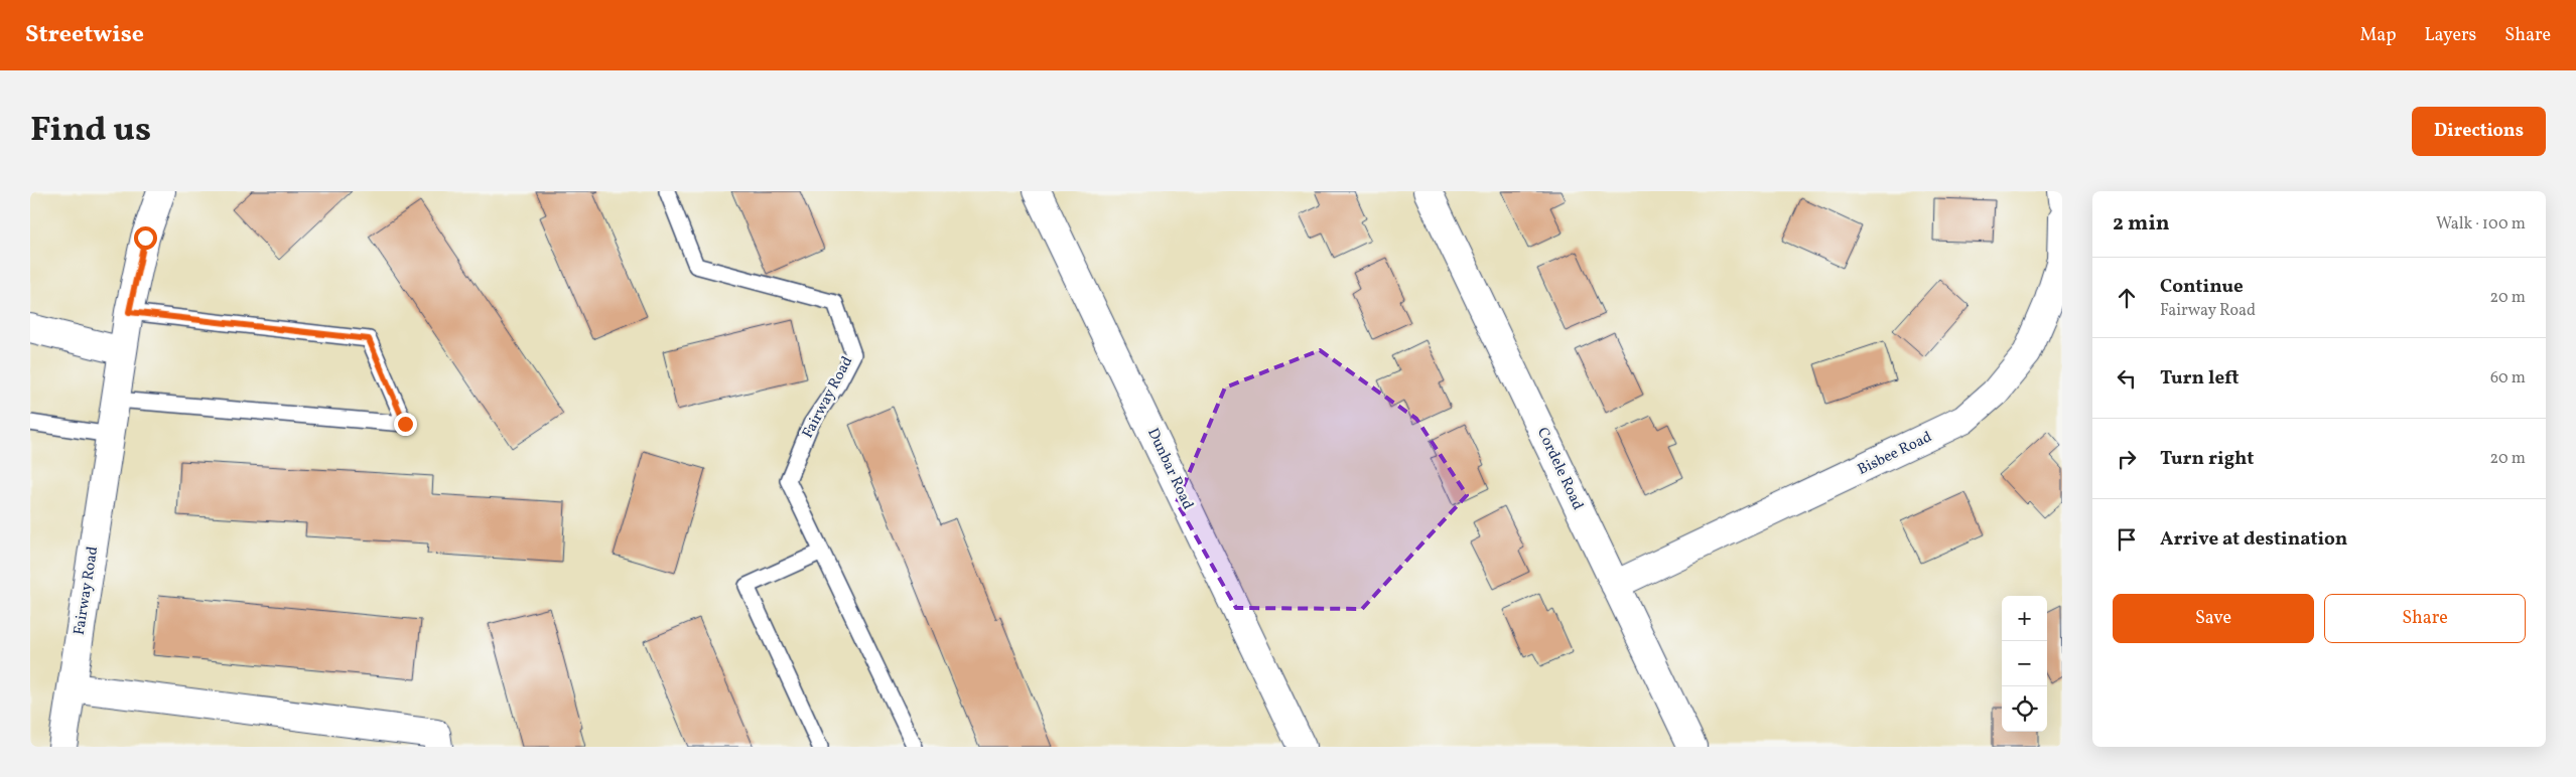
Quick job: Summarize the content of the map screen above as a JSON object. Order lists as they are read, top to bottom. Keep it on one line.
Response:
{"streets":{"street":["Fairway Road","Bisbee Road","Dunbar Road","Cordele Road"]},"crossings":[["Bisbee Road","Cordele Road"]],"page":{"header":"Streetwise","nav":["Map","Layers","Share"],"title":"Find us","buttons":["Directions",["Save","Share"]],"heading":["2 min","Walk · 100 m"],"list":[["Continue","Fairway Road","20 m"],["Turn left","60 m"],["Turn right","20 m"],"Arrive at destination"],"map_buttons":["+","−"]}}
